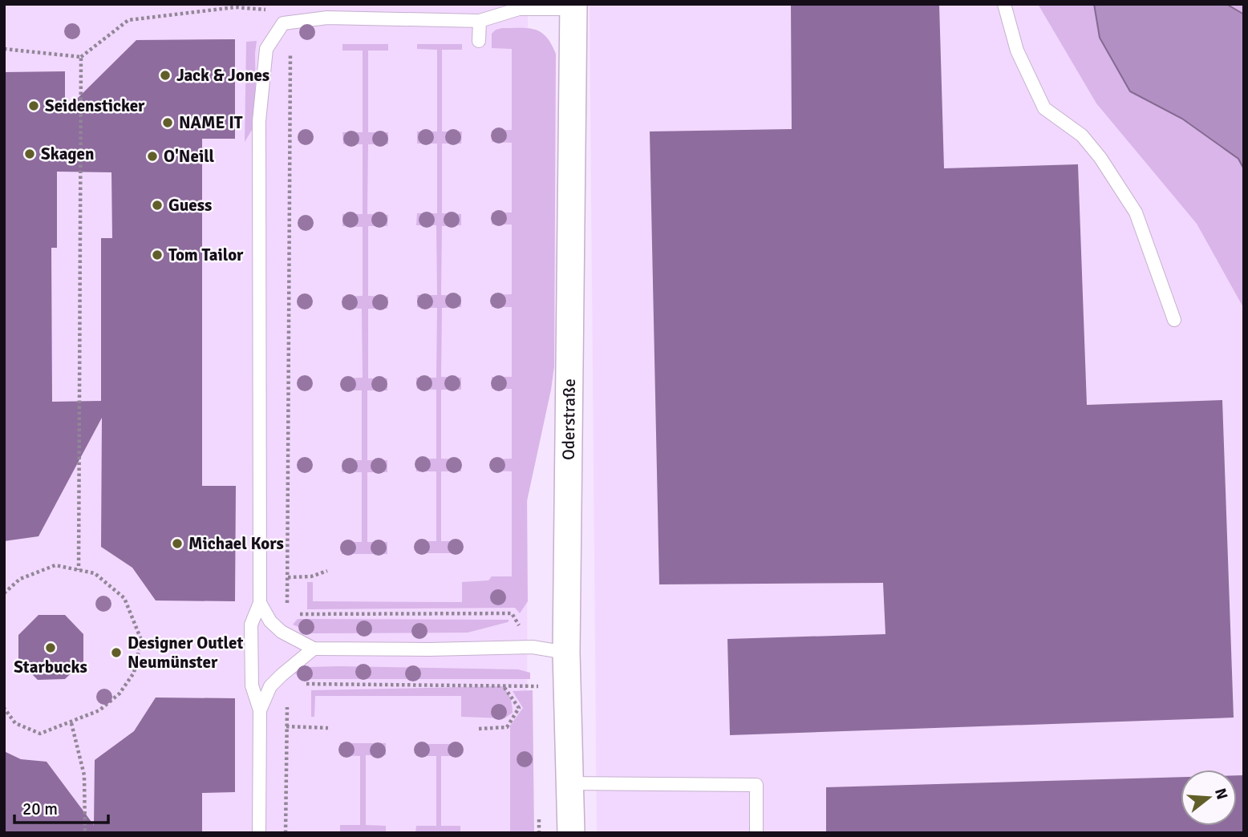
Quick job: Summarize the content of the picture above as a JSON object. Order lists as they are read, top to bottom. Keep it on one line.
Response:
{"streets":{"street":["Oderstraße"]},"places":["Jack & Jones","Seidensticker","NAME IT","Skagen","O'Neill","Guess","Tom Tailor","Michael Kors","Starbucks","Designer Outlet Neumünster"],"scale_bar":"20 m","north":"right"}
